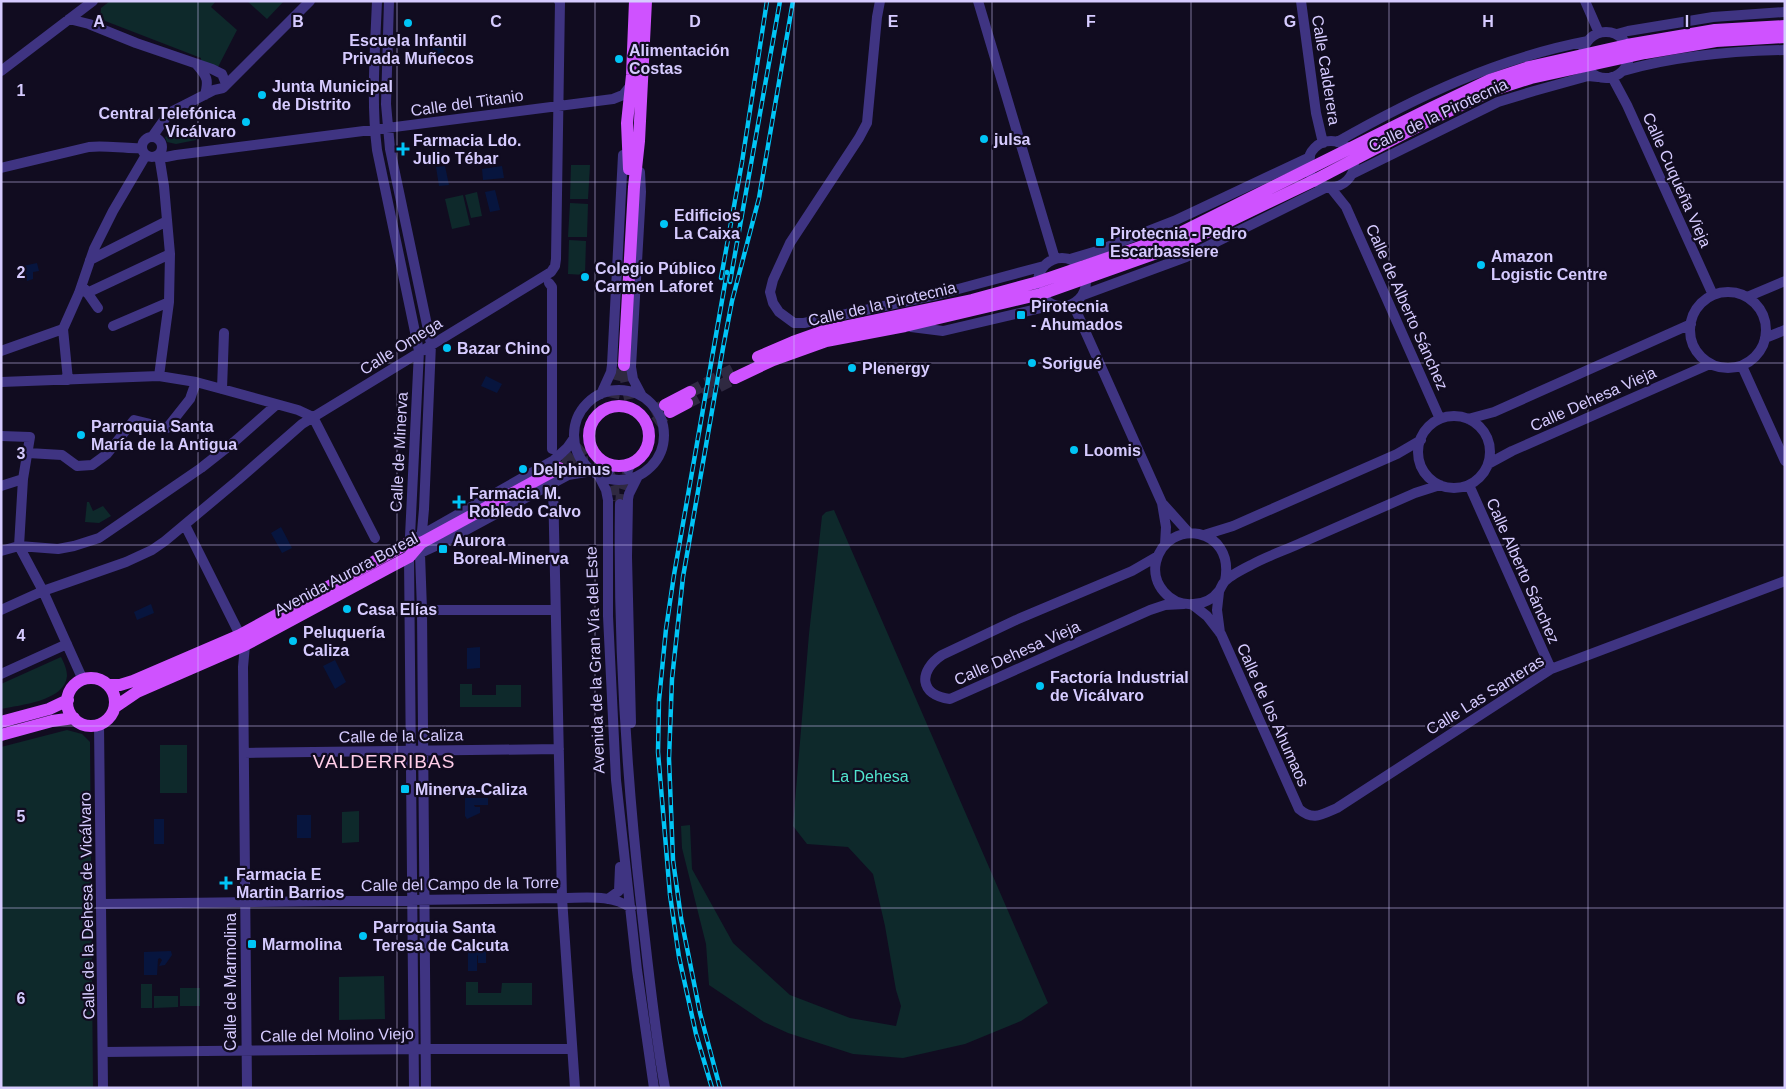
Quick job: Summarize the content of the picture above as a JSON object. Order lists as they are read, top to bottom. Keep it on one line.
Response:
{"streets":{"main road":["Calle de la Pirotecnia","Avenida Aurora Boreal"],"street":["Calle Calderera","Calle del Titanio","Calle Cuqueña Vieja","Calle de Alberto Sánchez","Calle Omega","Calle Dehesa Vieja","Calle de Minerva","Calle Alberto Sánchez","Avenida de la Gran Vía del Este","Calle Las Santeras","Calle de los Ahumaos","Calle de la Caliza","Calle del Campo de la Torre","Calle de la Dehesa de Vicálvaro","Calle de Marmolina","Calle del Molino Viejo"]},"crossings":[["Calle Calderera","Calle de la Pirotecnia"],["Calle del Titanio","Calle Omega"],["Calle del Titanio","Calle de Minerva"],["Calle de la Pirotecnia","Calle Cuqueña Vieja"],["Calle de la Pirotecnia","Calle de Alberto Sánchez"],["Calle Cuqueña Vieja","Calle Dehesa Vieja"],["Calle de Alberto Sánchez","Calle Dehesa Vieja"],["Calle de Alberto Sánchez","Calle Alberto Sánchez"],["Calle Omega","Calle de Minerva"],["Calle Dehesa Vieja","Calle Alberto Sánchez"],["Calle Dehesa Vieja","Calle de los Ahumaos"],["Calle de Minerva","Avenida Aurora Boreal"],["Calle de Minerva","Calle de la Caliza"],["Calle de Minerva","Calle del Campo de la Torre"],["Calle de Minerva","Calle del Molino Viejo"],["Calle Alberto Sánchez","Calle Las Santeras"],["Avenida Aurora Boreal","Avenida de la Gran Vía del Este"],["Avenida Aurora Boreal","Calle de la Dehesa de Vicálvaro"],["Avenida Aurora Boreal","Calle de Marmolina"],["Avenida de la Gran Vía del Este","Calle del Campo de la Torre"],["Calle Las Santeras","Calle de los Ahumaos"],["Calle de la Caliza","Calle de Marmolina"],["Calle del Campo de la Torre","Calle de la Dehesa de Vicálvaro"],["Calle del Campo de la Torre","Calle de Marmolina"],["Calle de la Dehesa de Vicálvaro","Calle del Molino Viejo"],["Calle de Marmolina","Calle del Molino Viejo"]],"districts":["VALDERRIBAS"],"parks":["La Dehesa"],"places":{"other":["Escuela Infantil Privada Muñecos","Alimentación Costas","Junta Municipal de Distrito","Central Telefónica Vicálvaro","julsa","Edificios La Caixa","Amazon Logistic Centre","Colegio Público Carmen Laforet","Bazar Chino","Sorigué","Plenergy","Parroquia Santa María de la Antigua","Loomis","Delphinus","Casa Elías","Peluquería Caliza","Factoría Industrial de Vicálvaro","Parroquia Santa Teresa de Calcuta"],"health":["Farmacia Ldo. Julio Tébar","Farmacia M. Robledo Calvo","Farmacia E Martin Barrios"],"transit":["Pirotecnia - Pedro Escarbassiere","Pirotecnia - Ahumados","Aurora Boreal-Minerva","Minerva-Caliza","Marmolina"]},"grid":{"columns":["A","B","C","D","E","F","G","H","I"],"rows":["1","2","3","4","5","6"]}}
